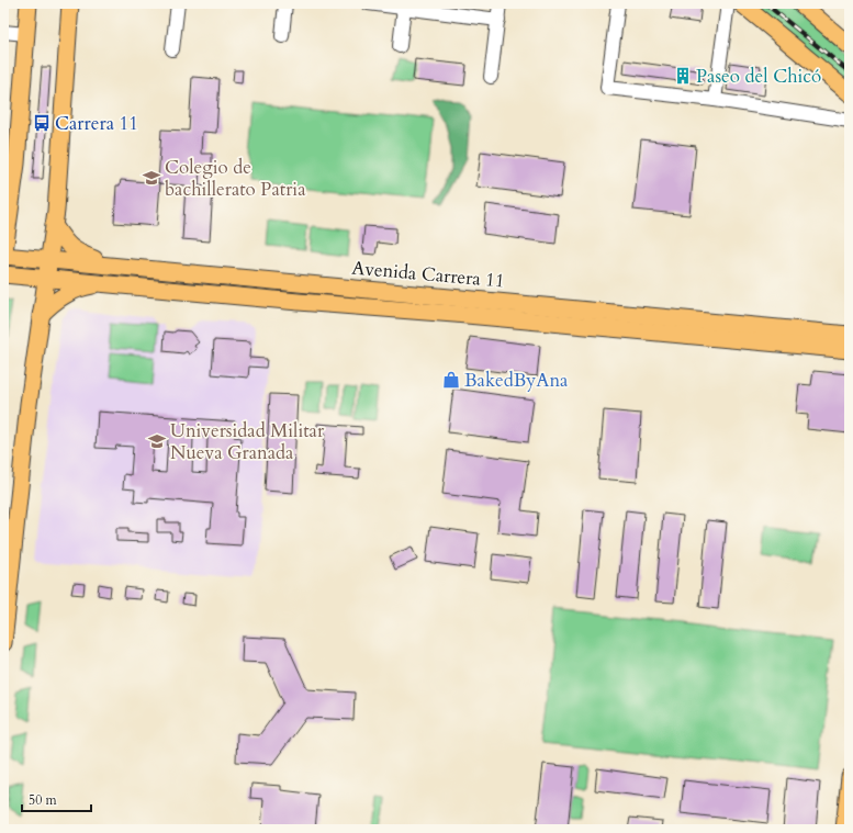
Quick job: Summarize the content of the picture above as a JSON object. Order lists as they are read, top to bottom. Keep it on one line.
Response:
{"streets":{"main road":["Avenida Carrera 11"]},"places":{"building":["Paseo del Chicó"],"bus stop":["Carrera 11"],"school or university":["Colegio de bachillerato Patria","Universidad Militar Nueva Granada"],"shop":["BakedByAna"]},"scale_bar":"50 m"}
